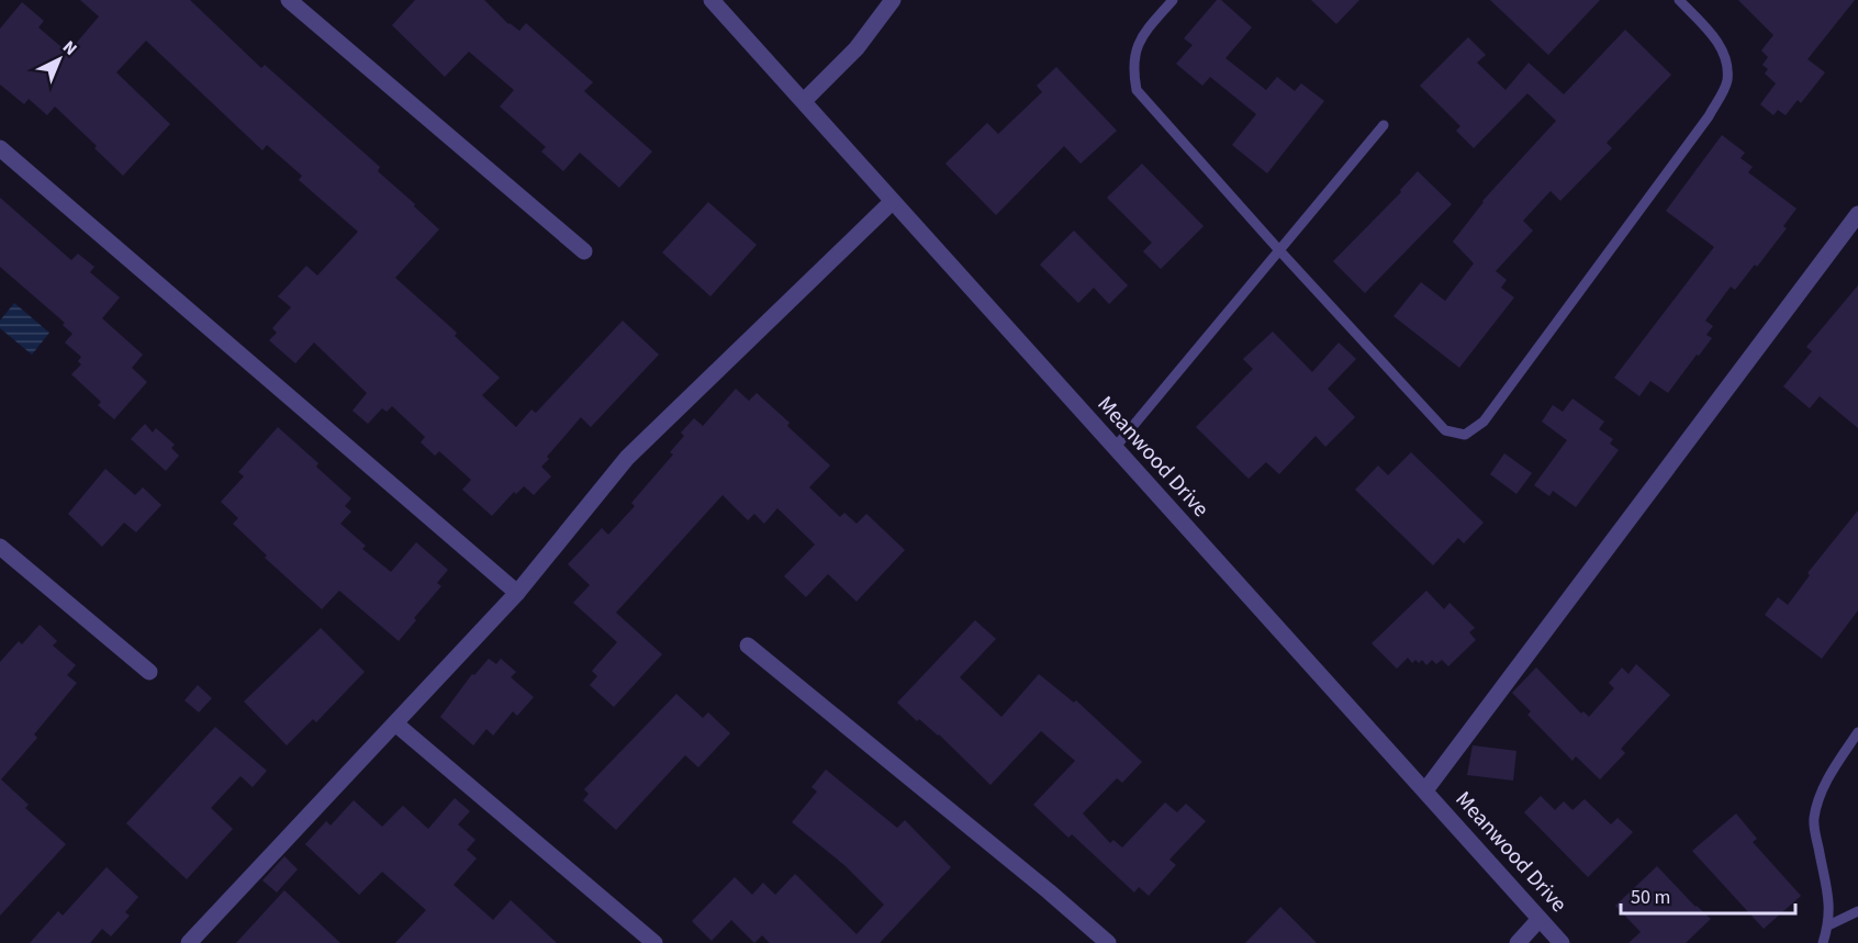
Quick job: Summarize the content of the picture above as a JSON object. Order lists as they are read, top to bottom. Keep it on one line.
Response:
{"streets":{"street":["Meanwood Drive"]},"scale_bar":"50 m","north":"top right"}
